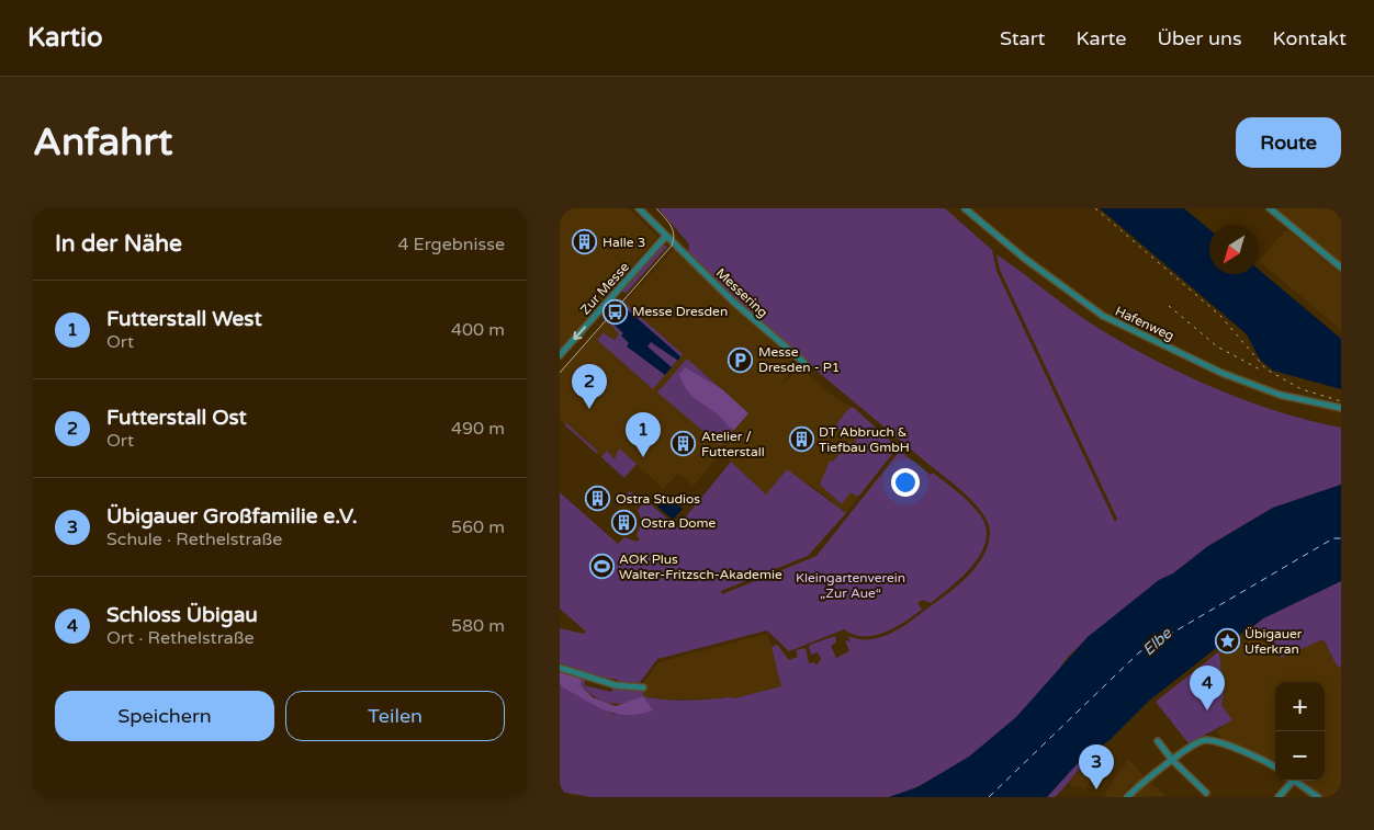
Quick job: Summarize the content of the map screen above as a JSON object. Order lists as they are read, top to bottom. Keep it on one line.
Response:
{"streets":{"street":["Zur Messe","Messering","Hafenweg"]},"crossings":[["Zur Messe","Messering"]],"one_way":["Zur Messe"],"water":["Elbe"],"parks":["Kleingartenverein „Zur Aue“"],"places":{"building":["Halle 3","DT Abbruch & Tiefbau GmbH","Atelier / Futterstall","Ostra Studios","Ostra Dome"],"bus stop":["Messe Dresden"],"parking":["Messe Dresden - P1"],"sports":["AOK Plus Walter-Fritzsch-Akademie"],"place":["Übigauer Uferkran"]},"north":"bottom left","page":{"header":"Kartio","nav":["Start","Karte","Über uns","Kontakt"],"buttons":["Route",["Speichern","Teilen"]],"title":"Anfahrt","heading":["In der Nähe","4 Ergebnisse"],"list":[{"mark":"1","name":"Futterstall West","note":"Ort","value":"400 m"},{"mark":"2","name":"Futterstall Ost","note":"Ort","value":"490 m"},{"mark":"3","name":"Übigauer Großfamilie e.V.","note":"Schule · Rethelstraße","value":"560 m"},{"mark":"4","name":"Schloss Übigau","note":"Ort · Rethelstraße","value":"580 m"}],"pins":["2","1","4","3"],"map_buttons":["+","−"]}}
